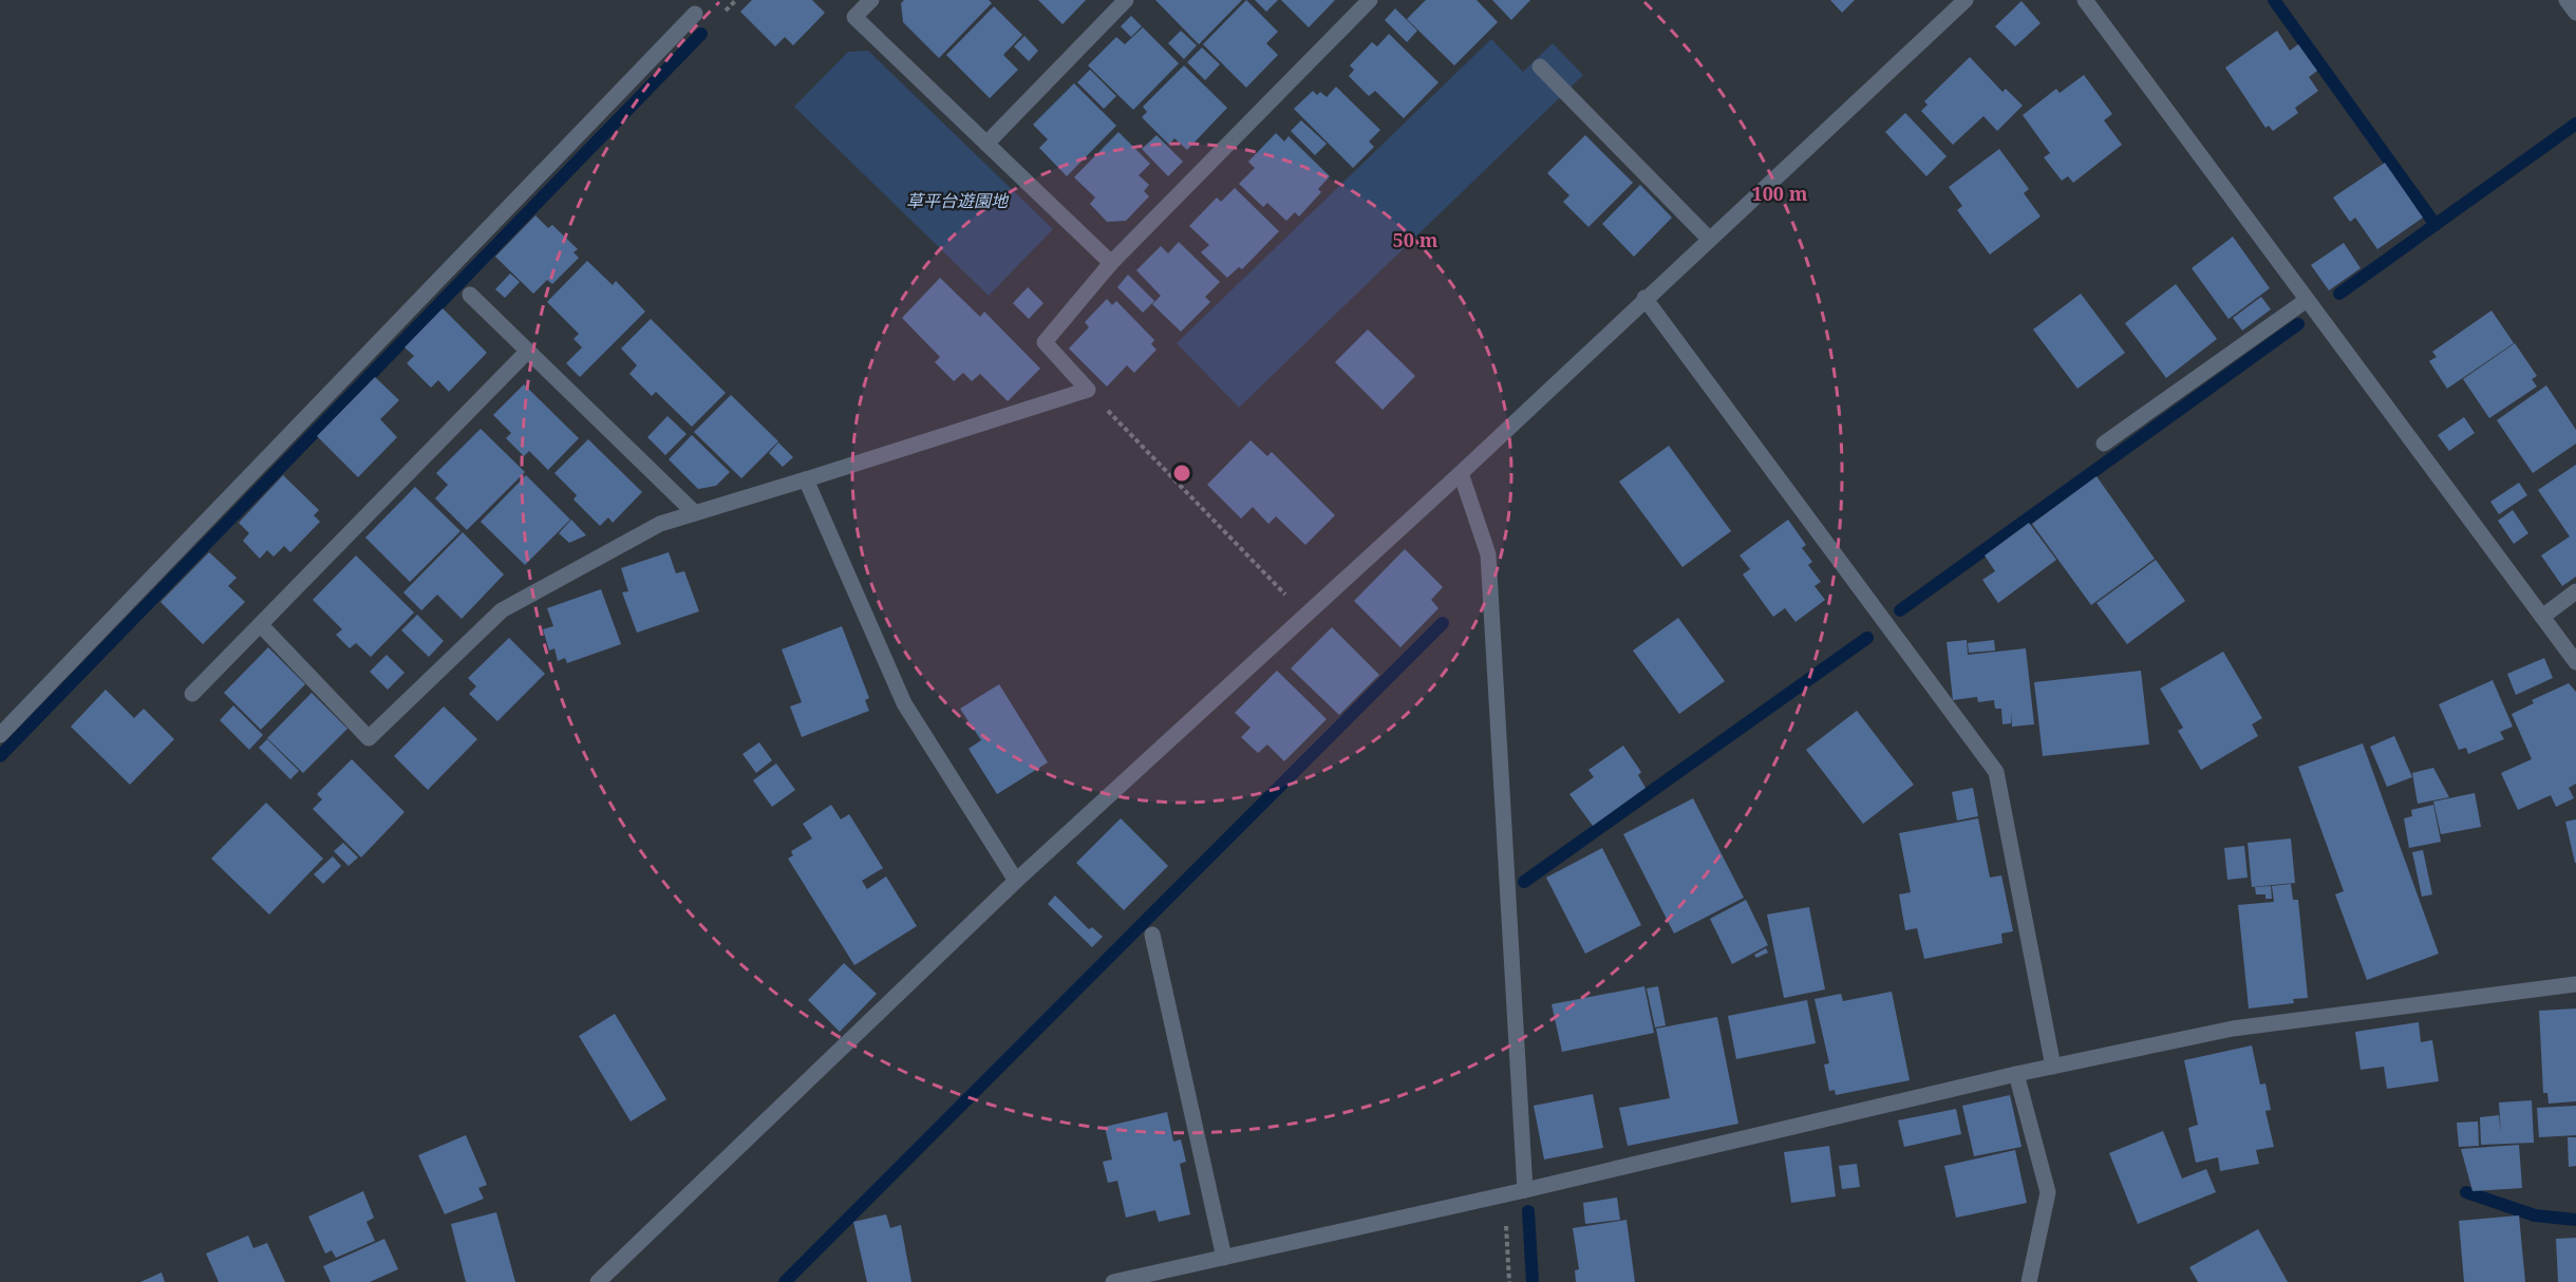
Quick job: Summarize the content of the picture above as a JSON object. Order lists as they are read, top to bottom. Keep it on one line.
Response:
{"parks":["草平台遊園地"],"rings":["100 m","50 m"]}
